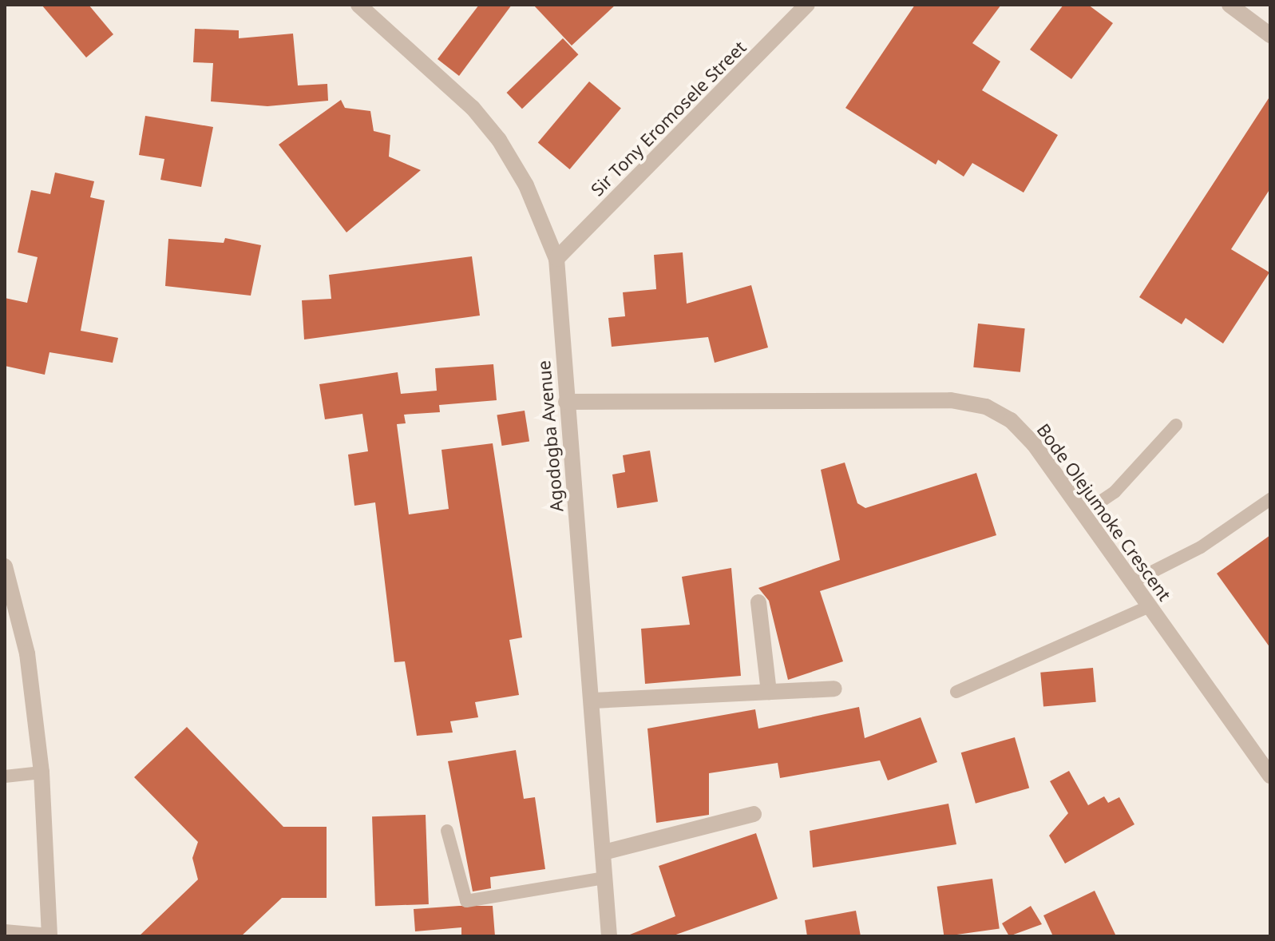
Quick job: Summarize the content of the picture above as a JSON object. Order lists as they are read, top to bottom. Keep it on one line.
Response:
{"streets":{"street":["Sir Tony Eromosele Street","Agodogba Avenue","Bode Olejumoke Crescent"]},"crossings":[["Sir Tony Eromosele Street","Agodogba Avenue"],["Agodogba Avenue","Bode Olejumoke Crescent"]]}
